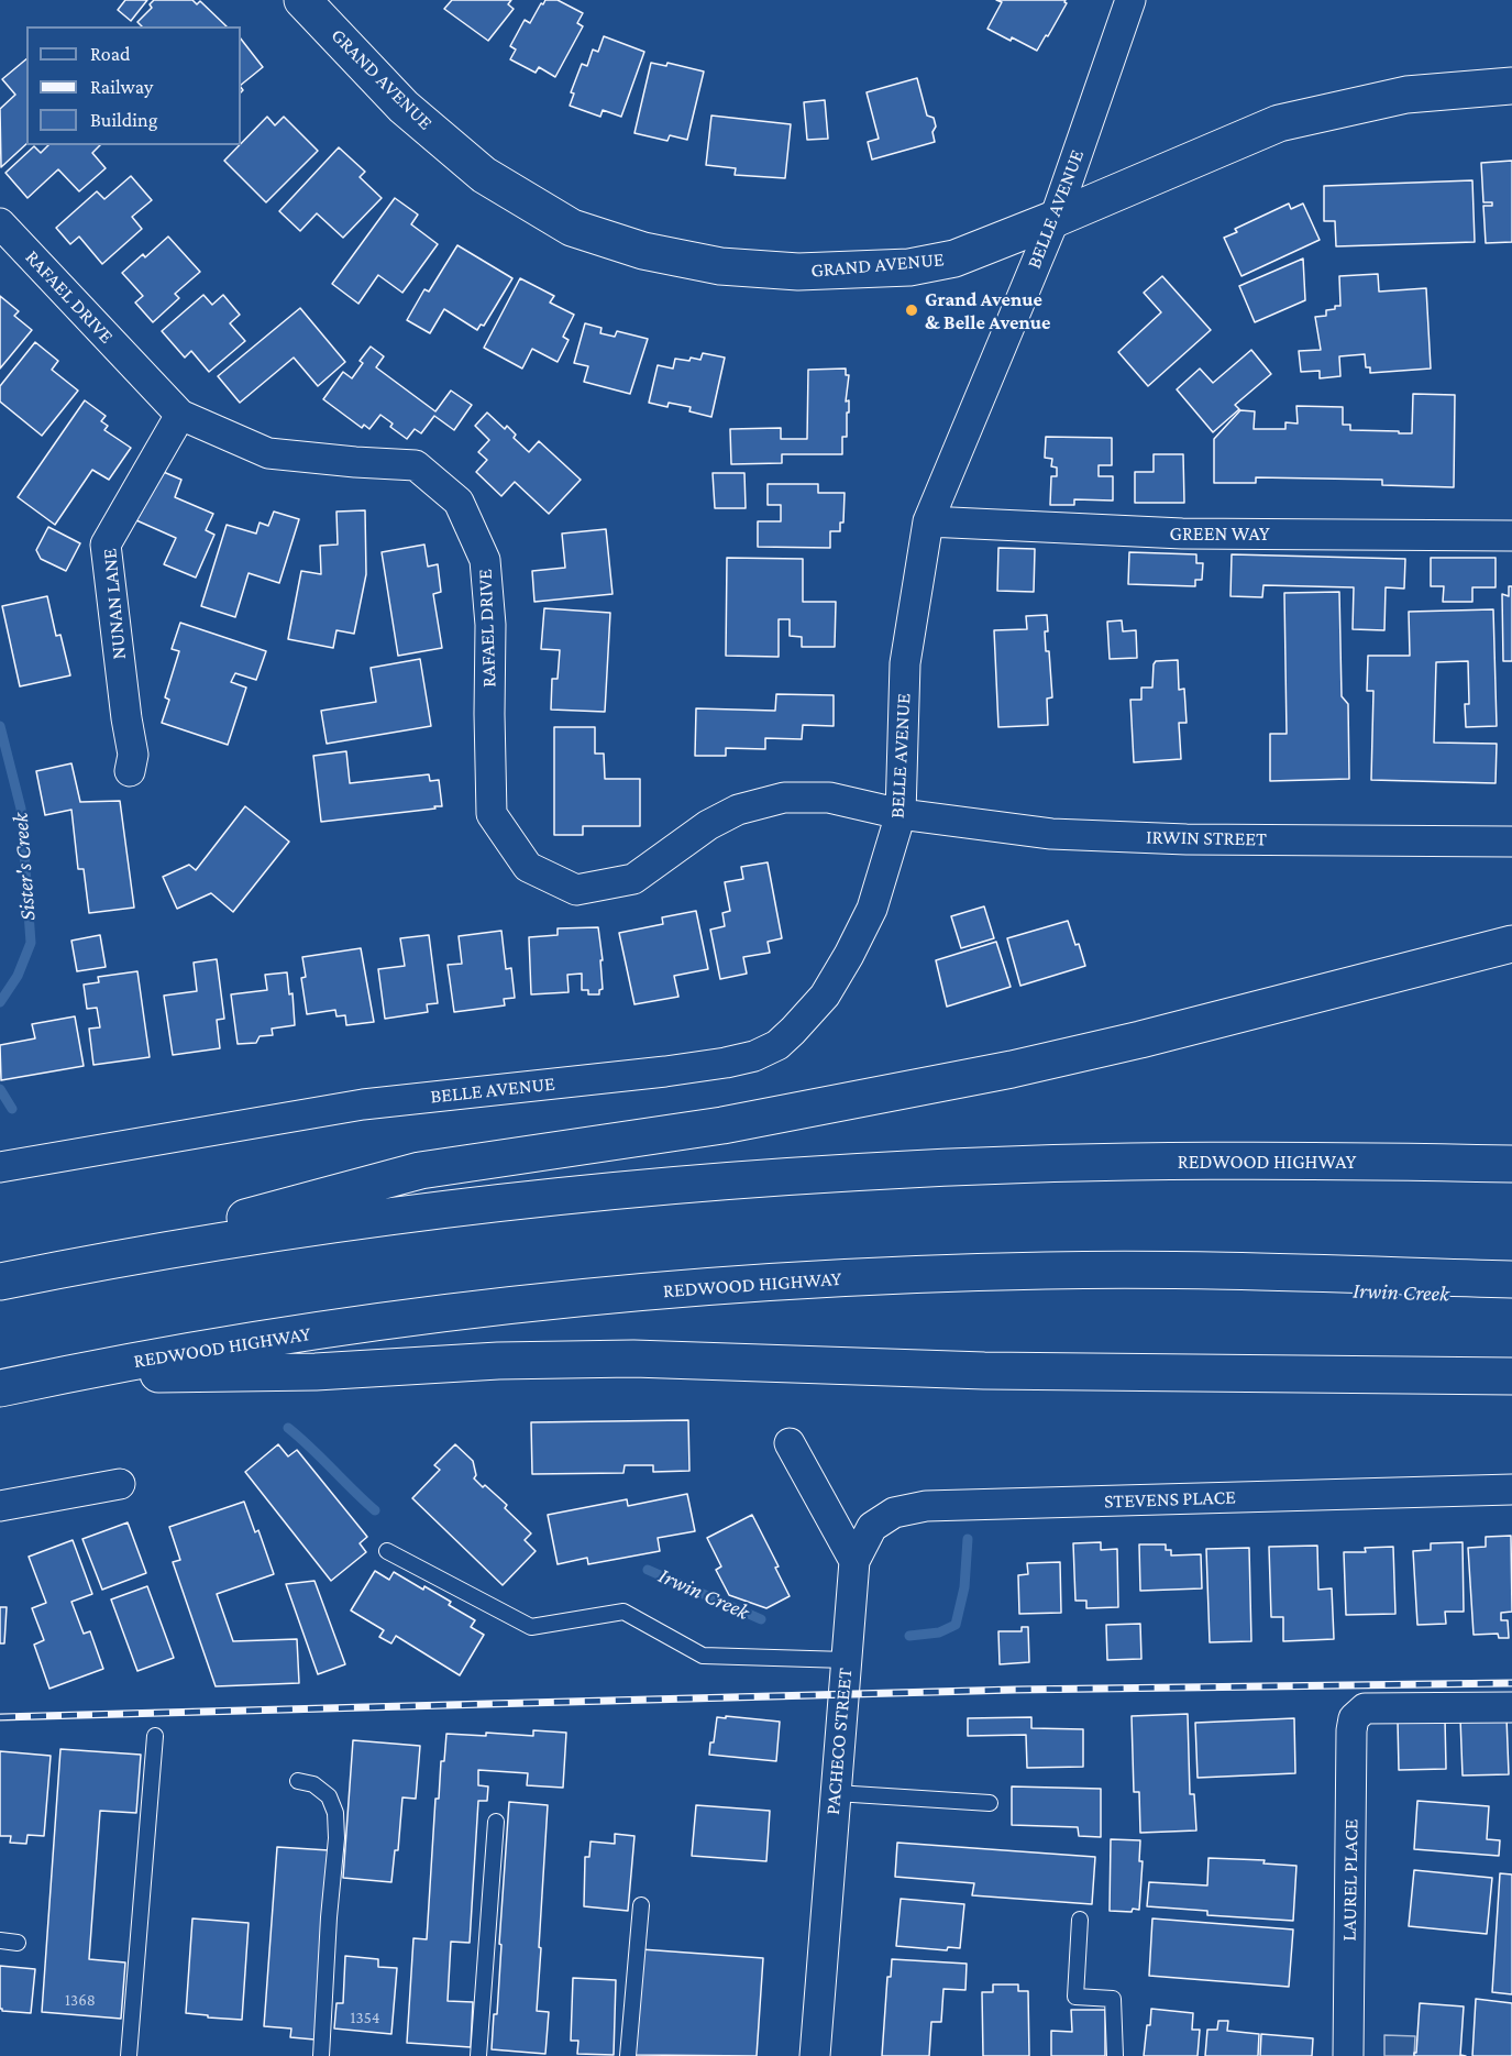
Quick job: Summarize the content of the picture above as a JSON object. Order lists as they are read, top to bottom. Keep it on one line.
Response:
{"streets":{"main road":["GRAND AVENUE","REDWOOD HIGHWAY"],"street":["BELLE AVENUE","RAFAEL DRIVE","GREEN WAY","NUNAN LANE","IRWIN STREET","STEVENS PLACE","PACHECO STREET","LAUREL PLACE"]},"crossings":[["GRAND AVENUE","BELLE AVENUE"],["BELLE AVENUE","RAFAEL DRIVE"],["BELLE AVENUE","GREEN WAY"],["BELLE AVENUE","IRWIN STREET"],["RAFAEL DRIVE","NUNAN LANE"],["RAFAEL DRIVE","IRWIN STREET"],["STEVENS PLACE","PACHECO STREET"]],"water":["Sister's Creek","Irwin Creek"],"places":["Grand Avenue & Belle Avenue"],"house_numbers":["1368","1354"],"legend":["Road","Railway","Building"]}
